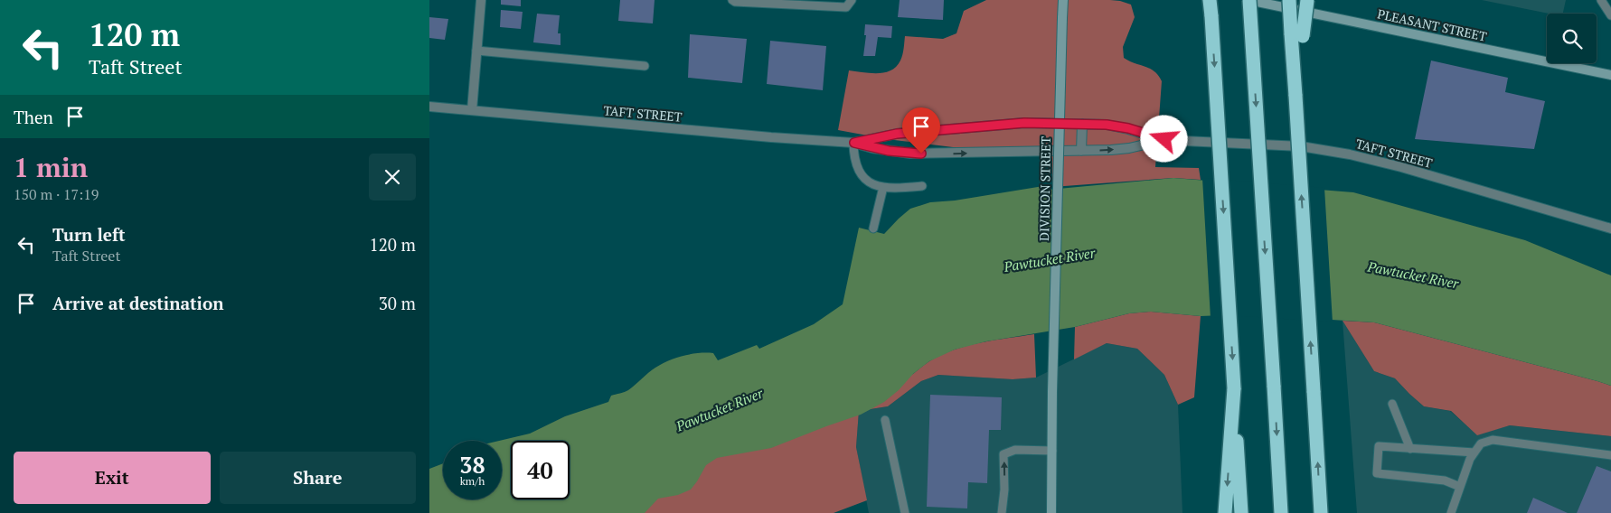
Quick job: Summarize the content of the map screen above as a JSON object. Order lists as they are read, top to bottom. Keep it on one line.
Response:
{"streets":{"main road":["PLEASANT STREET","DIVISION STREET"],"street":["TAFT STREET"]},"water":["Pawtucket River"],"page":{"turn":["120 m","Taft Street"],"then":"Then","heading":["1 min","150 m · 17:19"],"list":[{"name":"Turn left","note":"Taft Street","value":"120 m"},{"name":"Arrive at destination","value":"30 m"}],"speed":"38 km/h","limit":"40","buttons":["Exit","Share"]}}
